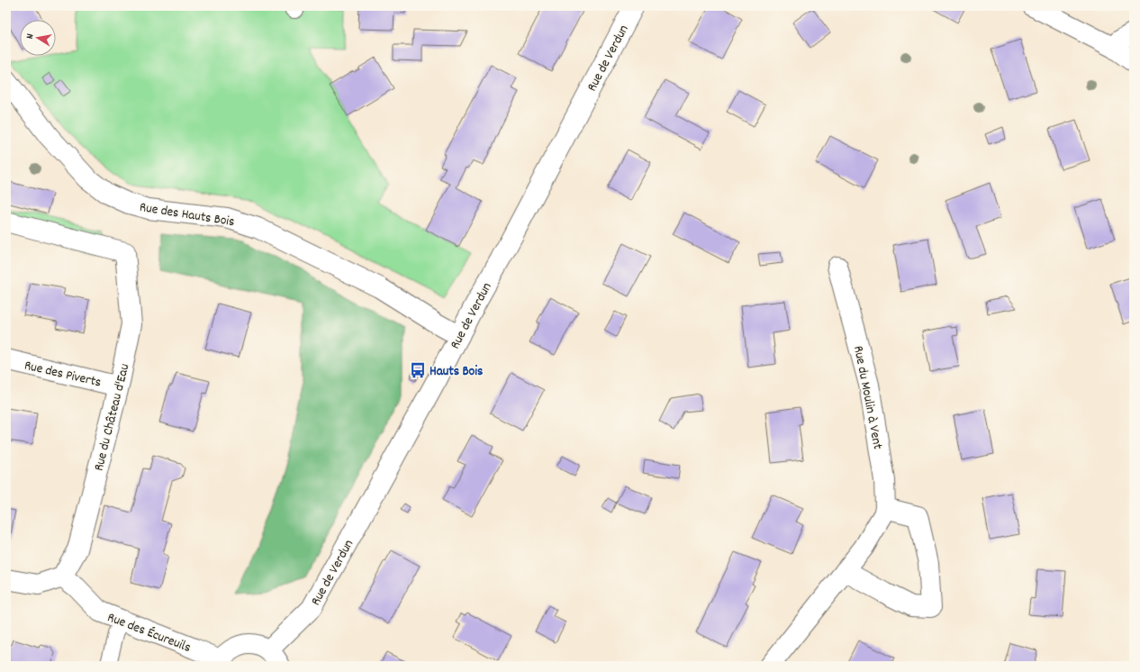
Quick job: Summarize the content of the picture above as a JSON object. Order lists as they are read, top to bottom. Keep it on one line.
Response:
{"streets":{"street":["Rue de Verdun","Rue des Hauts Bois","Rue des Piverts","Rue du Moulin à Vent","Rue du Château d'Eau","Rue des Écureuils"]},"crossings":[["Rue de Verdun","Rue des Hauts Bois"],["Rue des Piverts","Rue du Château d'Eau"],["Rue du Château d'Eau","Rue des Écureuils"]],"places":{"bus stop":["Hauts Bois"]},"north":"left"}
